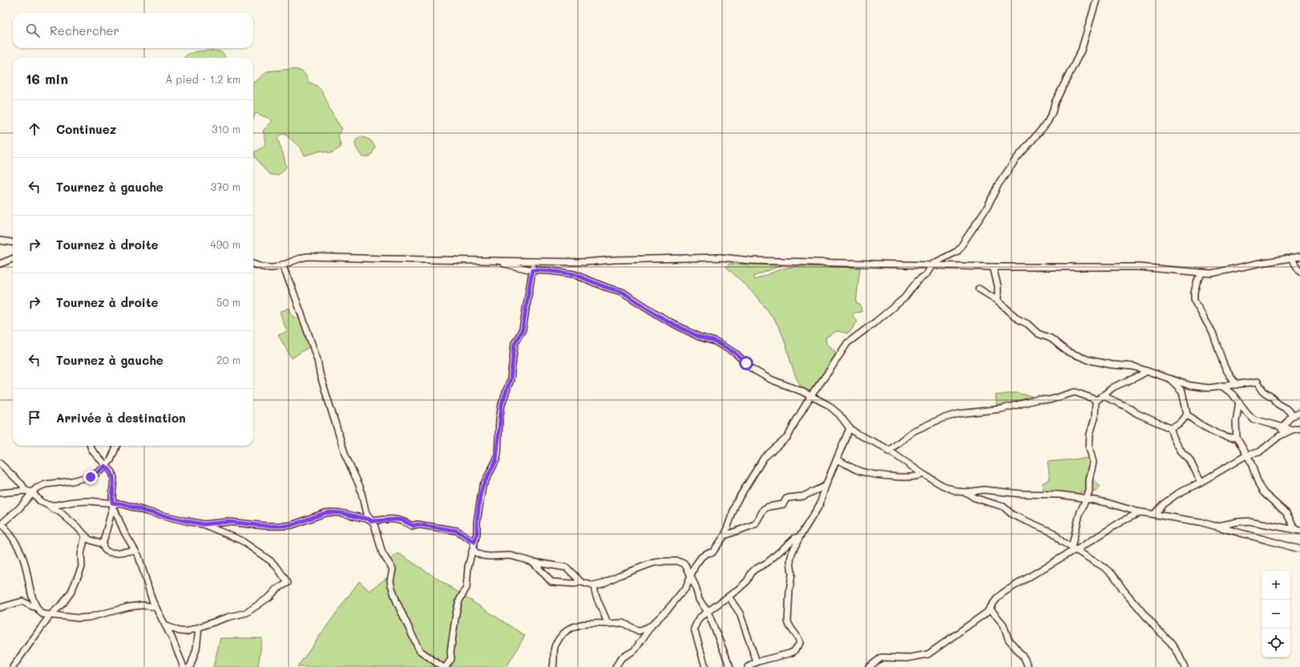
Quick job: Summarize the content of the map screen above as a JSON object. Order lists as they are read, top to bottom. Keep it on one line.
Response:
{"page":{"search":"Rechercher","heading":["16 min","À pied · 1.2 km"],"list":[["Continuez","310 m"],["Tournez à gauche","370 m"],["Tournez à droite","490 m"],["Tournez à droite","50 m"],["Tournez à gauche","20 m"],"Arrivée à destination"],"map_buttons":["+","−"]}}
